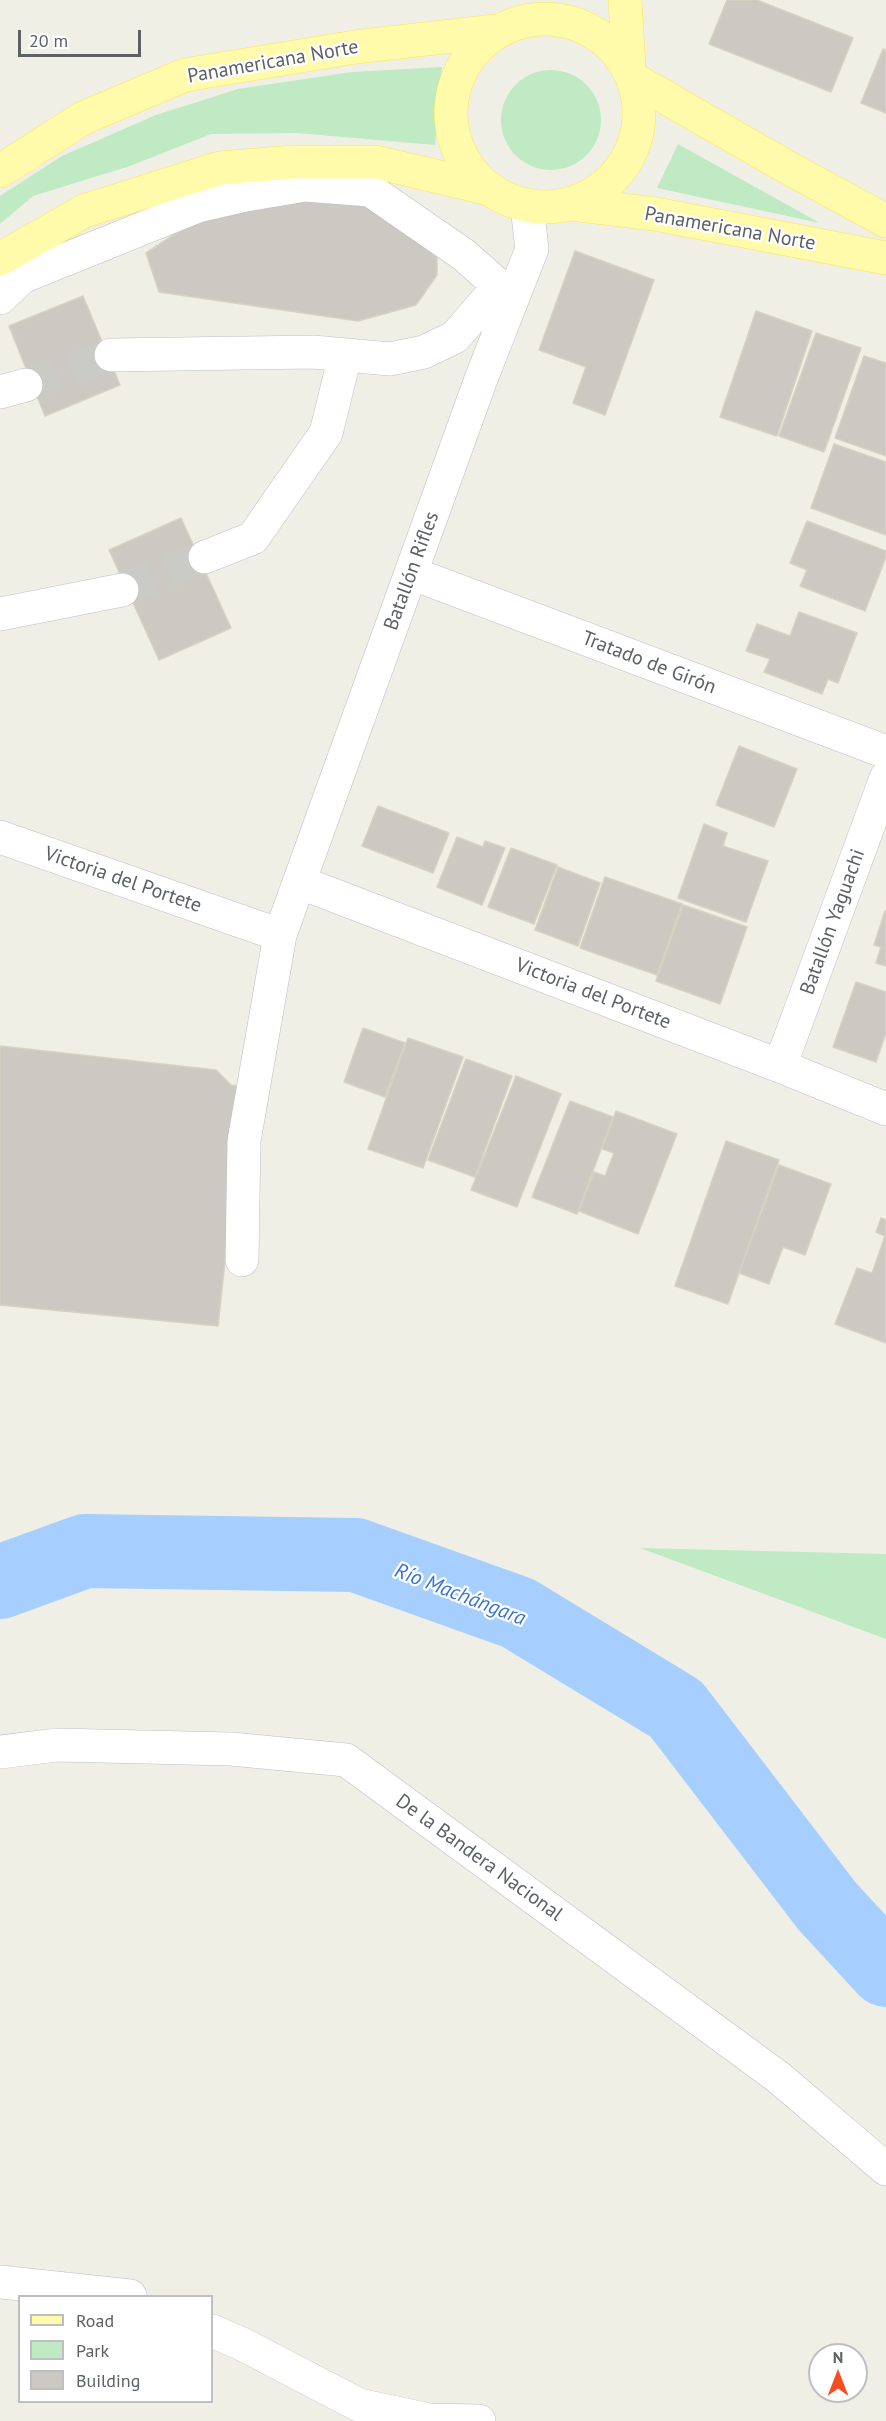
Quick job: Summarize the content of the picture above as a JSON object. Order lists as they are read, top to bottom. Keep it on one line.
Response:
{"streets":{"main road":["Panamericana Norte"],"street":["Batallón Rifles","Tratado de Girón","Victoria del Portete","Batallón Yaguachi","De la Bandera Nacional"]},"crossings":[["Panamericana Norte","Batallón Rifles"],["Batallón Rifles","Tratado de Girón"],["Batallón Rifles","Victoria del Portete"],["Victoria del Portete","Batallón Yaguachi"]],"water":["Río Machángara"],"legend":["Road","Park","Building"],"scale_bar":"20 m","north":"top"}
